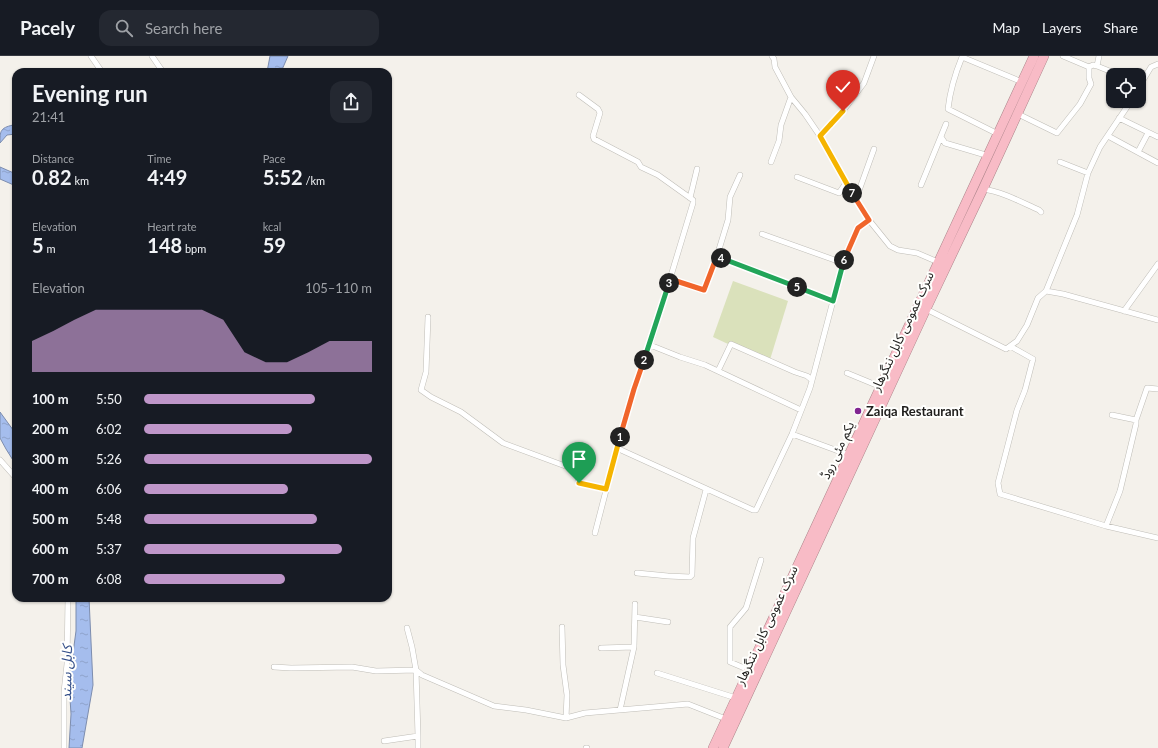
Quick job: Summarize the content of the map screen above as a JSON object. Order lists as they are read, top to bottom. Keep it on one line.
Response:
{"streets":{"highway":["سرک عمومی کابل ننگرهار","یکم مئی روڈ"]},"crossings":[["سرک عمومی کابل ننگرهار","یکم مئی روڈ"]],"water":["کابل سيند"],"places":["Zaiqa Restaurant"],"page":{"header":"Pacely","search":"Search here","nav":["Map","Layers","Share"],"heading":["Evening run","21:41"],"stats":[["Distance","0.82 km"],["Time","4:49"],["Pace","5:52 /km"],["Elevation","5 m"],["Heart rate","148 bpm"],["kcal","59"]],"pins":["7","4","6","3","5","2","1"],"chart":["Elevation","105–110 m"],"list":[{"name":"100 m","note":"5:50"},{"name":"200 m","note":"6:02"},{"name":"300 m","note":"5:26"},{"name":"400 m","note":"6:06"},{"name":"500 m","note":"5:48"},{"name":"600 m","note":"5:37"},{"name":"700 m","note":"6:08"}]}}
